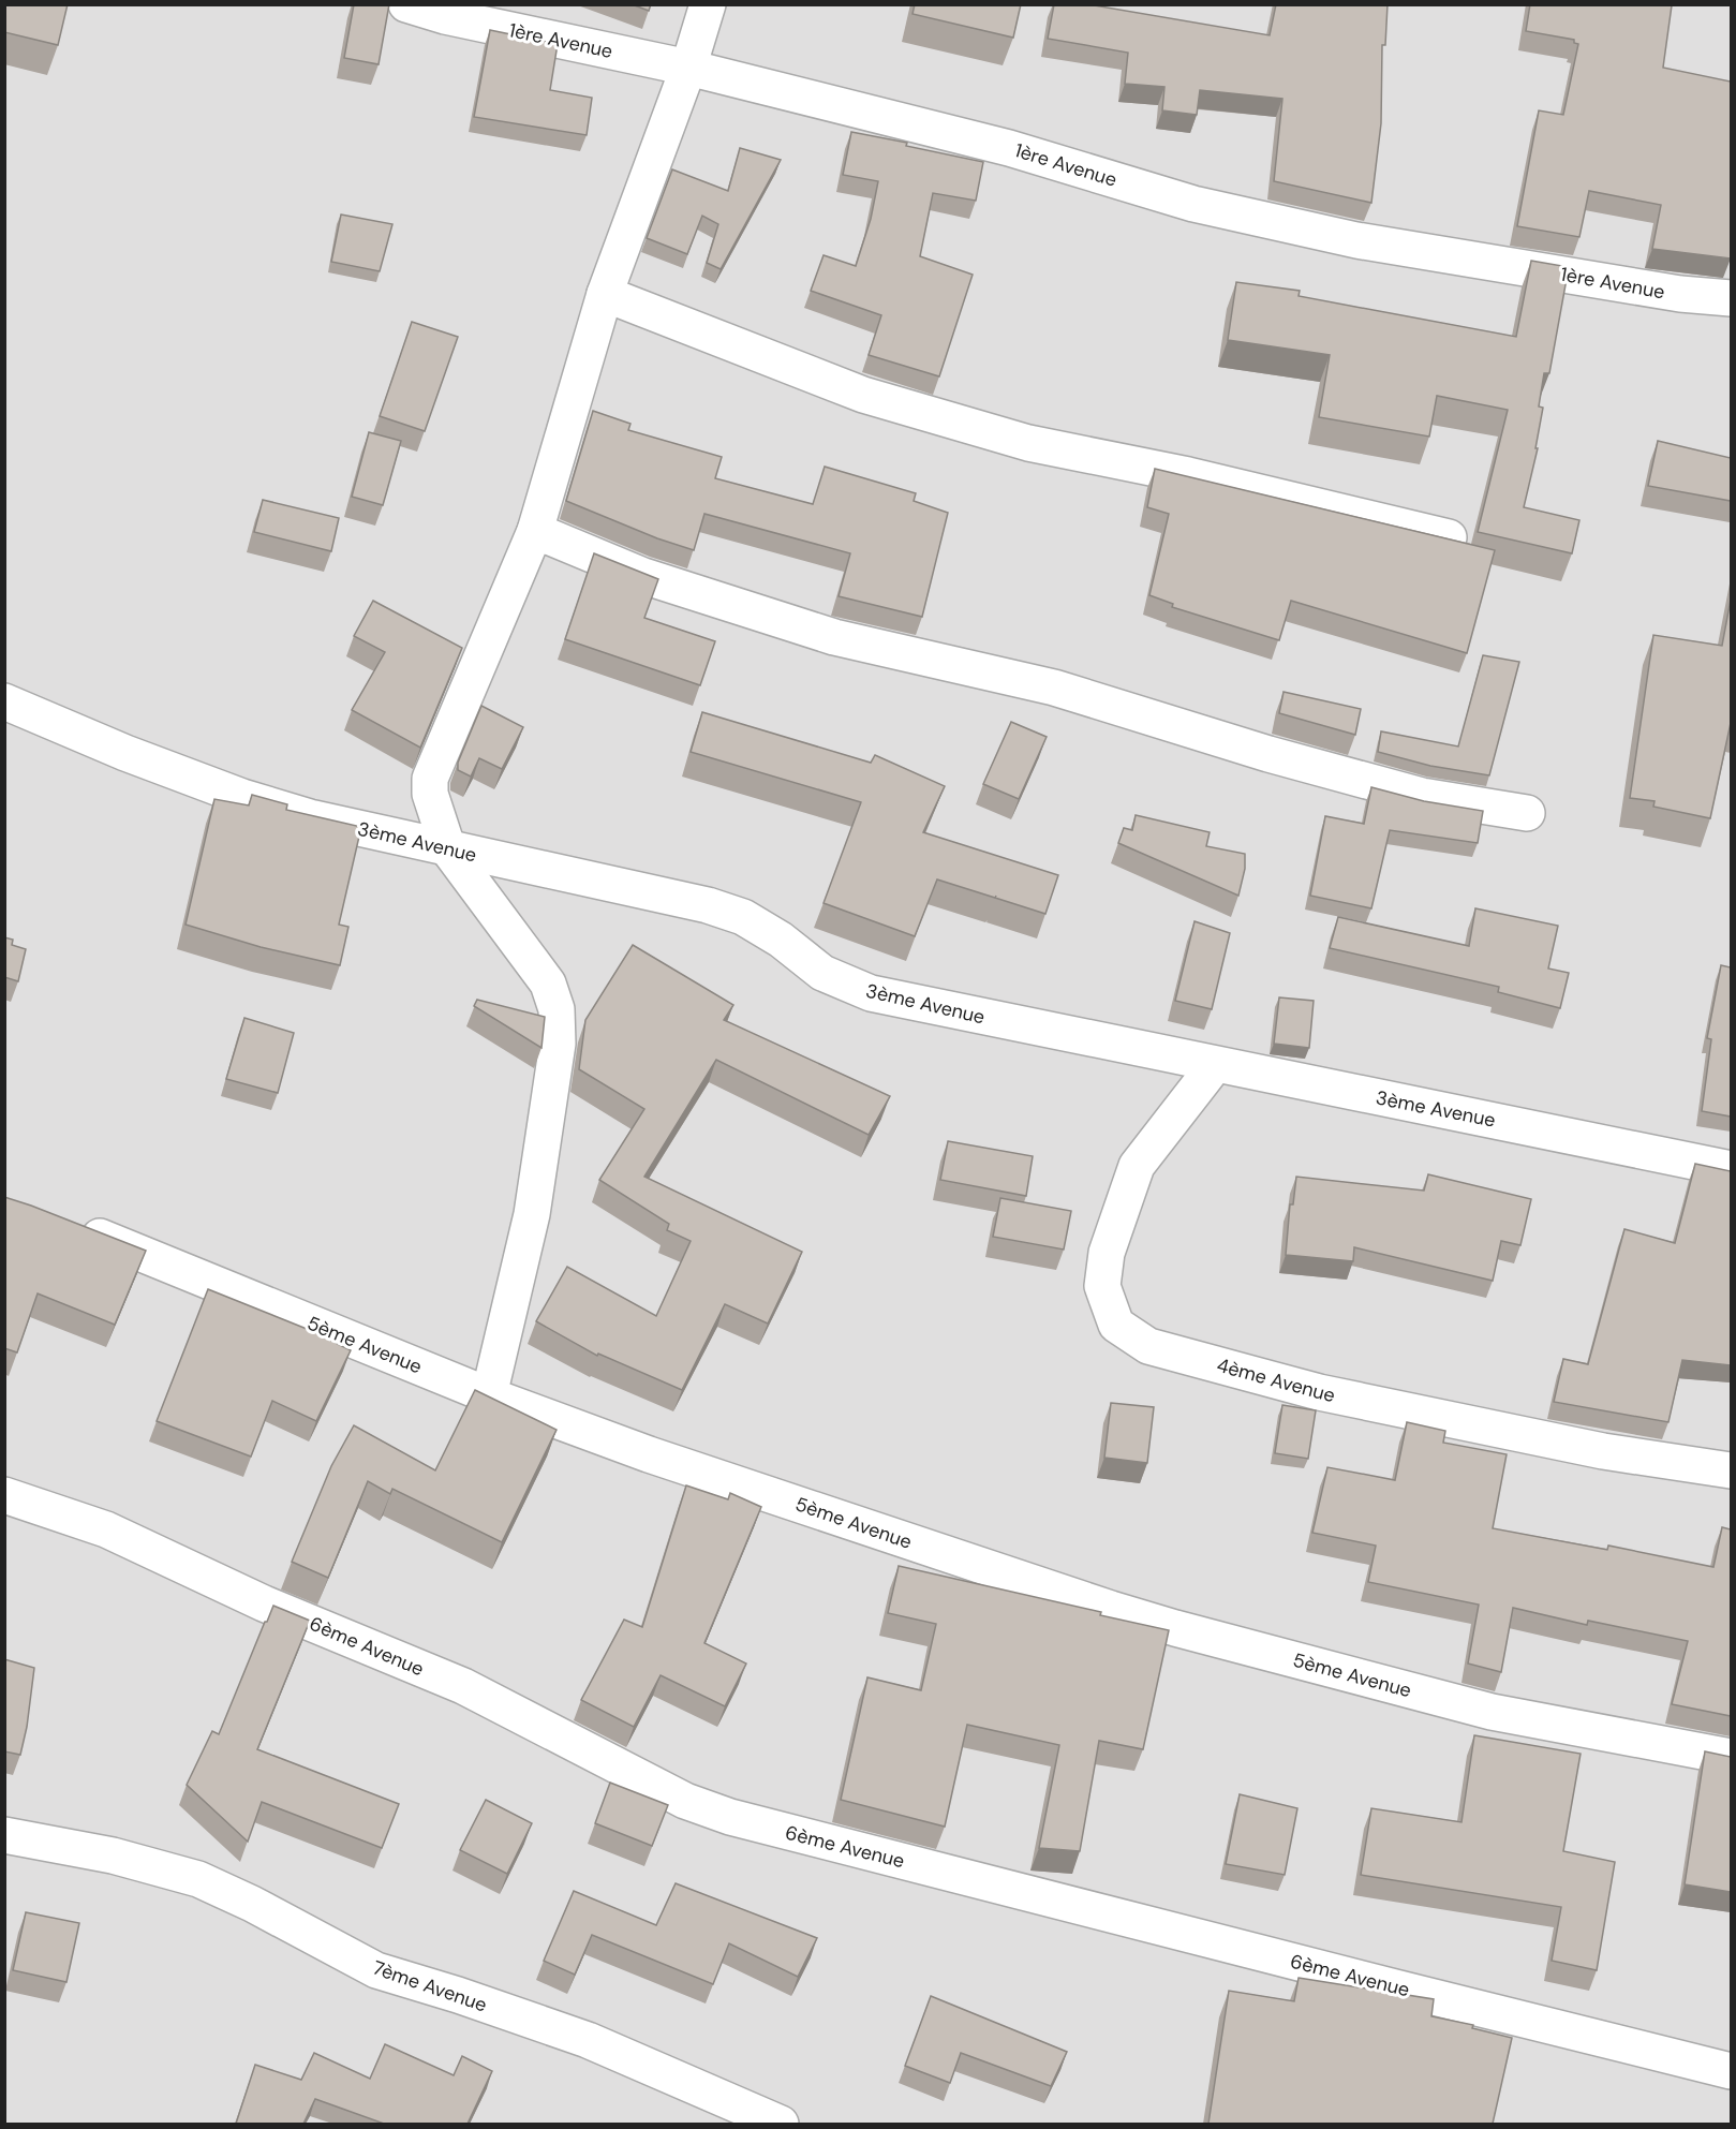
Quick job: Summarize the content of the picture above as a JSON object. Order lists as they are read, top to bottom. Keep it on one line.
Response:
{"streets":{"street":["1ère Avenue","3ème Avenue","5ème Avenue","4ème Avenue","6ème Avenue","7ème Avenue"]},"crossings":[["3ème Avenue","4ème Avenue"]]}
